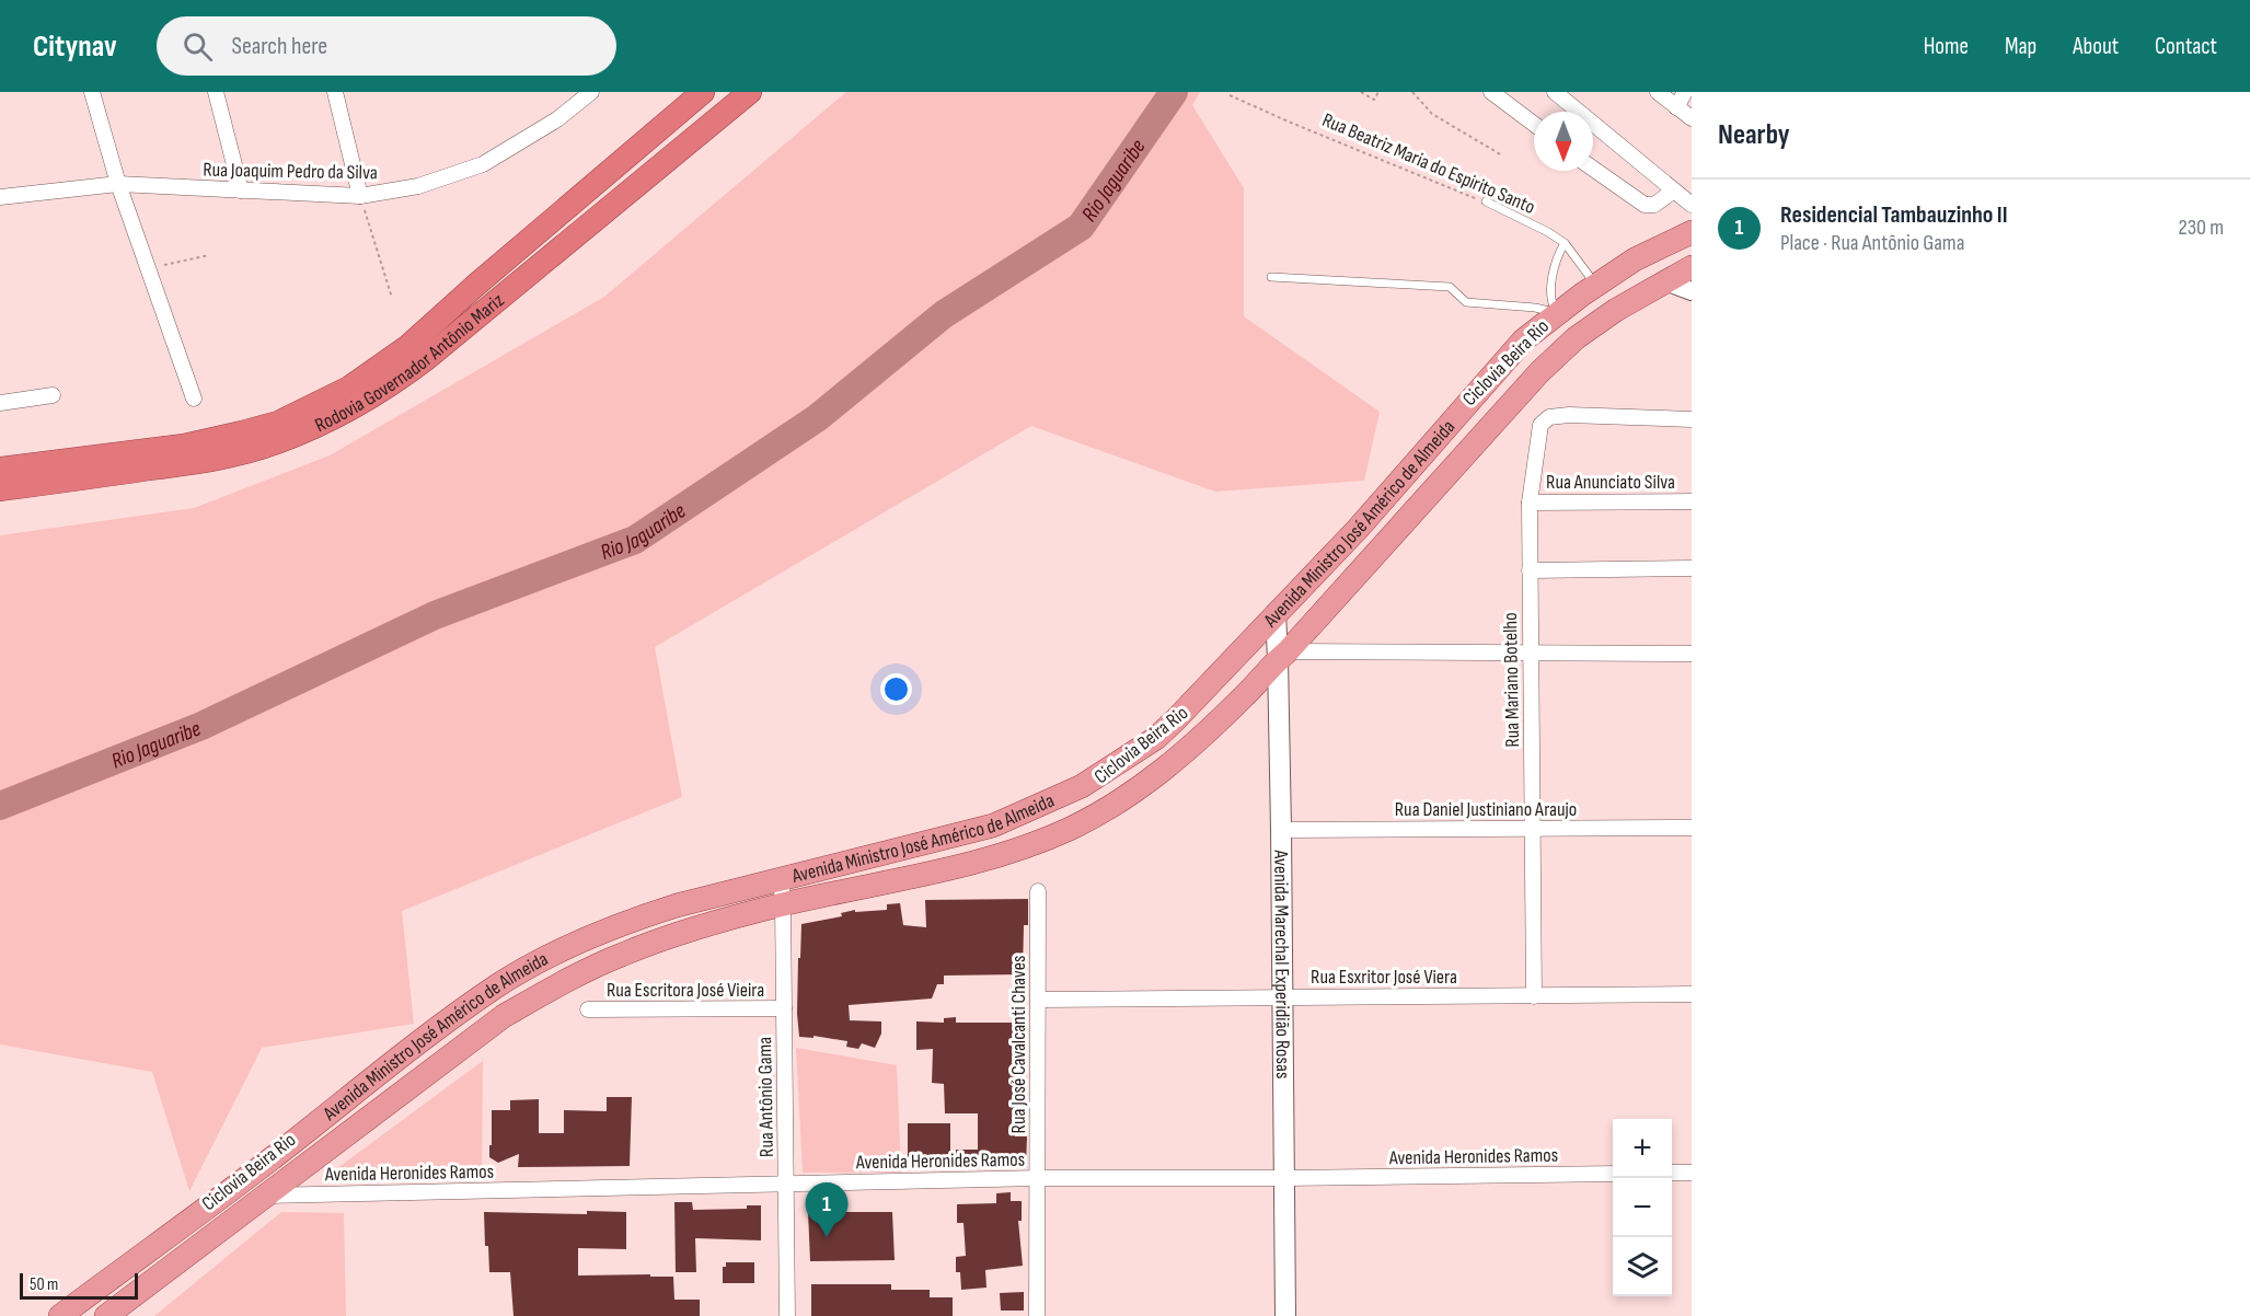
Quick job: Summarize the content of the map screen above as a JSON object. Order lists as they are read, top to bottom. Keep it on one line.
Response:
{"streets":{"highway":["Rodovia Governador Antônio Mariz"],"main road":["Avenida Ministro José Américo de Almeida","Avenida Marechal Experidião Rosas"],"street":["Rua Joaquim Pedro da Silva","Rua Anunciato Silva","Rua Mariano Botelho","Rua Daniel Justiniano Araujo","Rua Esxritor José Viera","Rua Escritora José Vieira","Rua José Cavalcanti Chaves","Rua Antônio Gama","Avenida Heronides Ramos"],"lane":["Rua Beatriz Maria do Espirito Santo"]},"crossings":[["Rua Beatriz Maria do Espirito Santo","Avenida Ministro José Américo de Almeida"],["Rua Anunciato Silva","Rua Mariano Botelho"],["Avenida Ministro José Américo de Almeida","Avenida Marechal Experidião Rosas"],["Avenida Ministro José Américo de Almeida","Rua Antônio Gama"],["Avenida Ministro José Américo de Almeida","Avenida Heronides Ramos"],["Rua Mariano Botelho","Rua Daniel Justiniano Araujo"],["Rua Mariano Botelho","Rua Esxritor José Viera"],["Rua Daniel Justiniano Araujo","Avenida Marechal Experidião Rosas"],["Avenida Marechal Experidião Rosas","Rua Esxritor José Viera"],["Avenida Marechal Experidião Rosas","Avenida Heronides Ramos"],["Rua Esxritor José Viera","Rua José Cavalcanti Chaves"],["Rua Escritora José Vieira","Rua Antônio Gama"],["Rua José Cavalcanti Chaves","Avenida Heronides Ramos"],["Rua Antônio Gama","Avenida Heronides Ramos"]],"water":["Rio Jaguaribe"],"scale_bar":"50 m","north":"bottom","page":{"header":"Citynav","search":"Search here","nav":["Home","Map","About","Contact"],"heading":"Nearby","list":[{"mark":"1","name":"Residencial Tambauzinho II","note":"Place · Rua Antônio Gama","value":"230 m"}],"map_buttons":["+","−"],"pins":"1","scale":"50 m"}}
